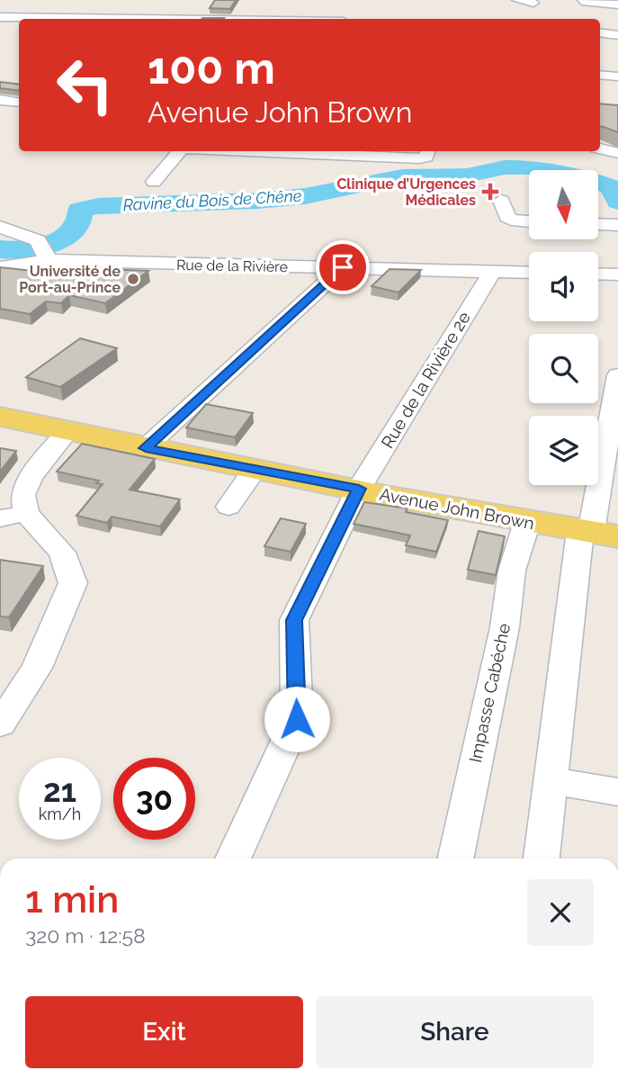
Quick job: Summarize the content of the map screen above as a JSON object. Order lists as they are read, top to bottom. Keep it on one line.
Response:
{"streets":{"main road":["Avenue John Brown"],"street":["Rue de la Rivière","Rue de la Rivière 2e","Impasse Cabéche"]},"crossings":[["Rue de la Rivière","Rue de la Rivière 2e"],["Rue de la Rivière 2e","Avenue John Brown"],["Avenue John Brown","Impasse Cabéche"]],"water":["Ravine du Bois de Chêne"],"places":{"health":["Clinique d’Urgences Médicales"],"other":["Université de Port-au-Prince"]},"north":"bottom","page":{"turn":["100 m","Avenue John Brown"],"speed":"21 km/h","limit":"30","heading":["1 min","320 m · 12:58"],"buttons":["Exit","Share"]}}
